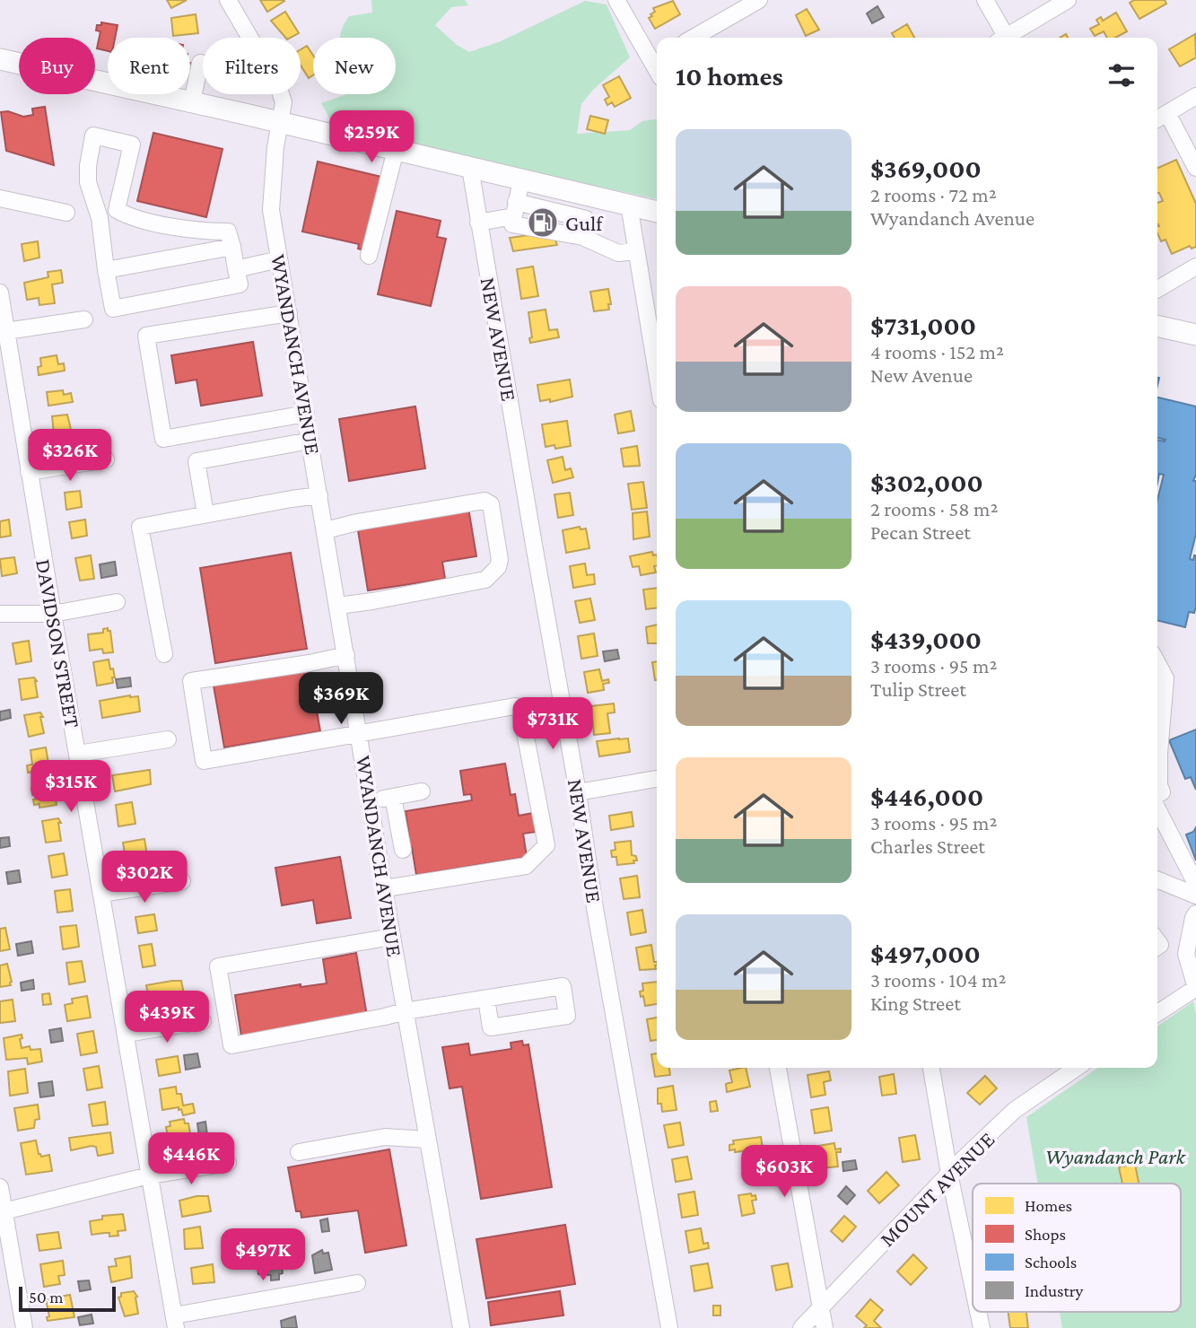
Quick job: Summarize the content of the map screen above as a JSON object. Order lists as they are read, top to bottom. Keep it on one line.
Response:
{"streets":{"street":["NEW AVENUE","WYANDANCH AVENUE","DAVIDSON STREET","MOUNT AVENUE"]},"parks":["Wyandanch Park"],"places":{"fuel station":["Gulf"]},"legend":["Homes","Shops","Schools","Industry"],"scale_bar":"50 m","page":{"chip":["Buy","Rent","Filters","New"],"heading":"10 homes","price":["$259K","$326K","$369K","$731K","$315K","$302K","$439K","$446K","$603K","$497K"],"list":[{"name":"$369,000","note":"2 rooms · 72 m² · Wyandanch Avenue"},{"name":"$731,000","note":"4 rooms · 152 m² · New Avenue"},{"name":"$302,000","note":"2 rooms · 58 m² · Pecan Street"},{"name":"$439,000","note":"3 rooms · 95 m² · Tulip Street"},{"name":"$446,000","note":"3 rooms · 95 m² · Charles Street"},{"name":"$497,000","note":"3 rooms · 104 m² · King Street"}],"scale":"50 m"}}
